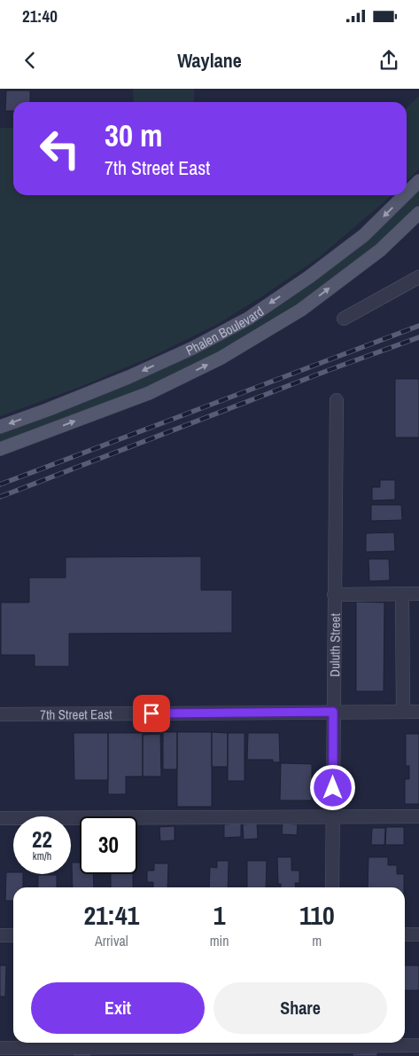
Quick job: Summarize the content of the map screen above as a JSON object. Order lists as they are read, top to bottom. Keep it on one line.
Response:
{"streets":{"main road":["Phalen Boulevard"],"street":["Duluth Street","7th Street East"]},"crossings":[["Duluth Street","7th Street East"]],"page":{"status":"21:40","header":"Waylane","turn":["30 m","7th Street East"],"speed":"22 km/h","limit":"30","eta":["21:41","Arrival","1","min","110","m"],"buttons":["Exit","Share"]}}
